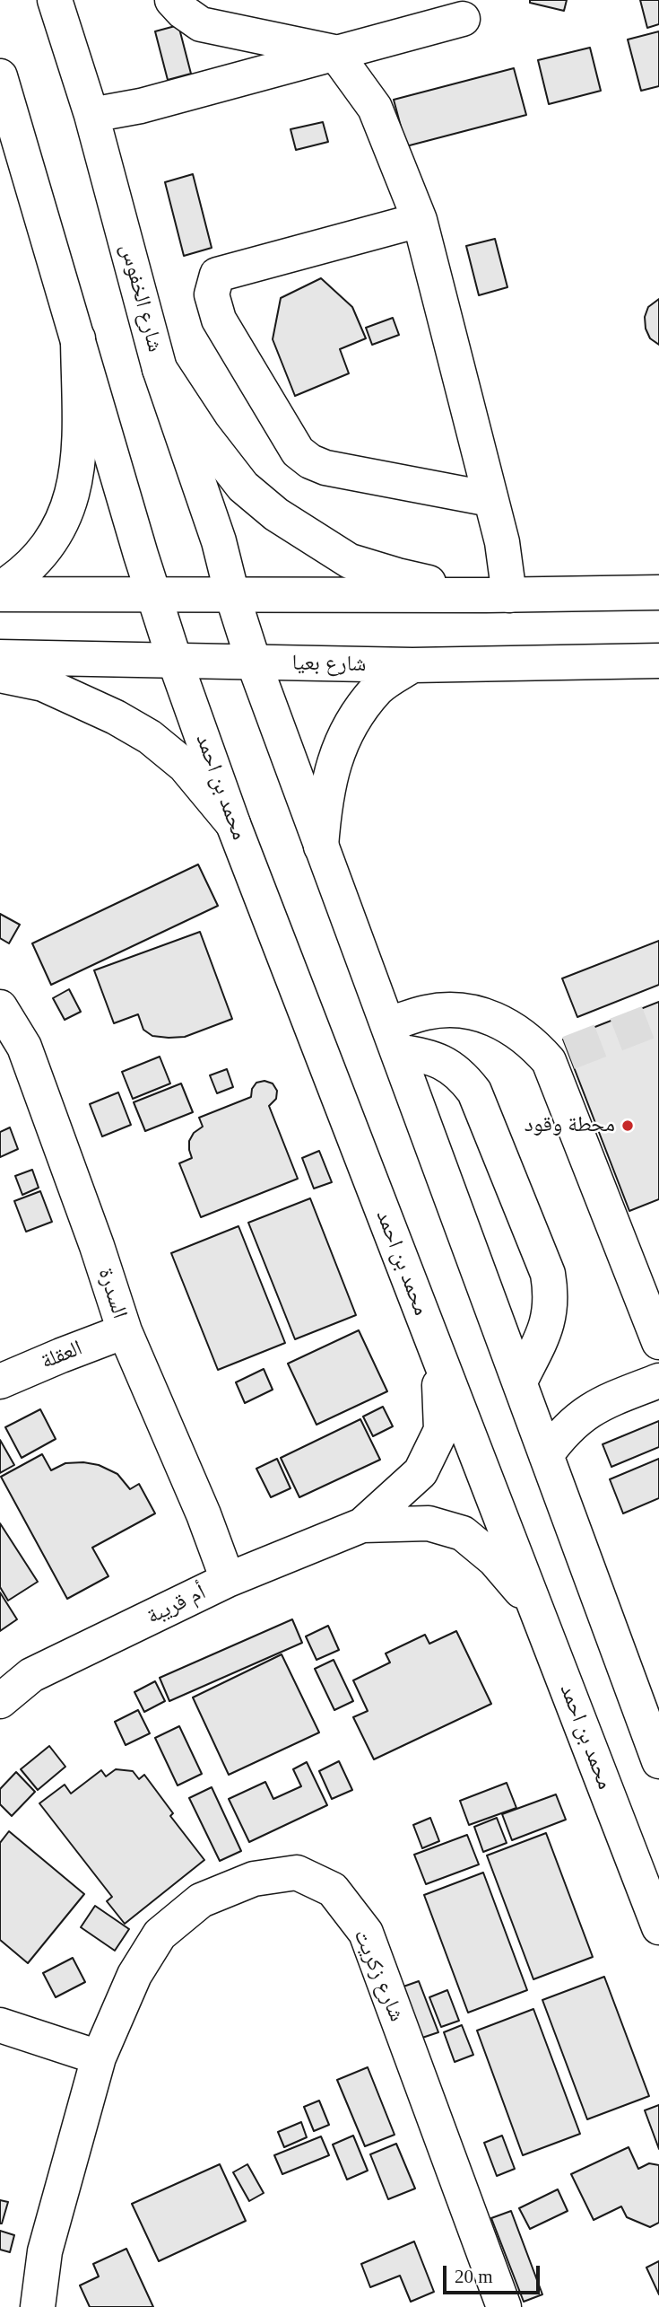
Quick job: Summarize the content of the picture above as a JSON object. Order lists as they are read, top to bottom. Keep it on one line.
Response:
{"streets":{"street":["شارع الخفوس","شارع بعيا","محمد بن احمد","السدرة","العقلة","أم قريبة","شارع زكريت"]},"crossings":[["شارع بعيا","محمد بن احمد"],["محمد بن احمد","أم قريبة"],["السدرة","العقلة"],["السدرة","أم قريبة"]],"places":["محطة وقود"],"scale_bar":"20 m"}
